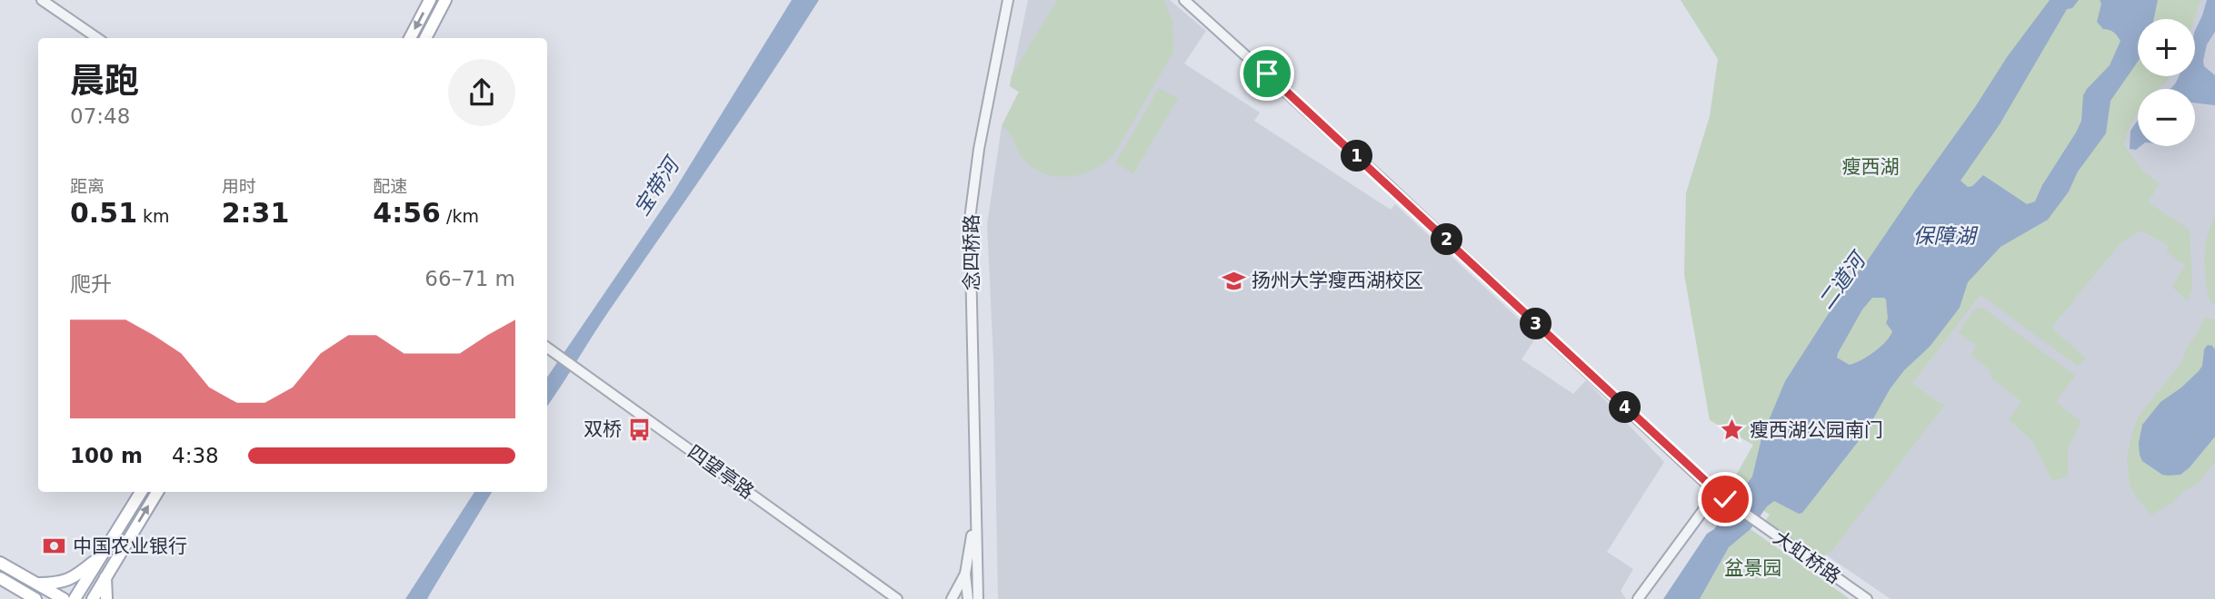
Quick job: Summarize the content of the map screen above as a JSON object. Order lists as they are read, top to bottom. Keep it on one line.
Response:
{"streets":{"street":["念四桥路","四望亭路","大虹桥路"]},"water":["宝带河","保障湖","二道河"],"parks":["瘦西湖","盆景园"],"places":{"school or university":["扬州大学瘦西湖校区"],"bus stop":["双桥"],"place":["瘦西湖公园南门"],"bank":["中国农业银行"]},"page":{"map_buttons":["+","−"],"heading":["晨跑","07:48"],"pins":["1","2","3","4"],"stats":[["距离","0.51 km"],["用时","2:31"],["配速","4:56 /km"]],"chart":["爬升","66–71 m"],"list":[{"name":"100 m","note":"4:38"}]}}
